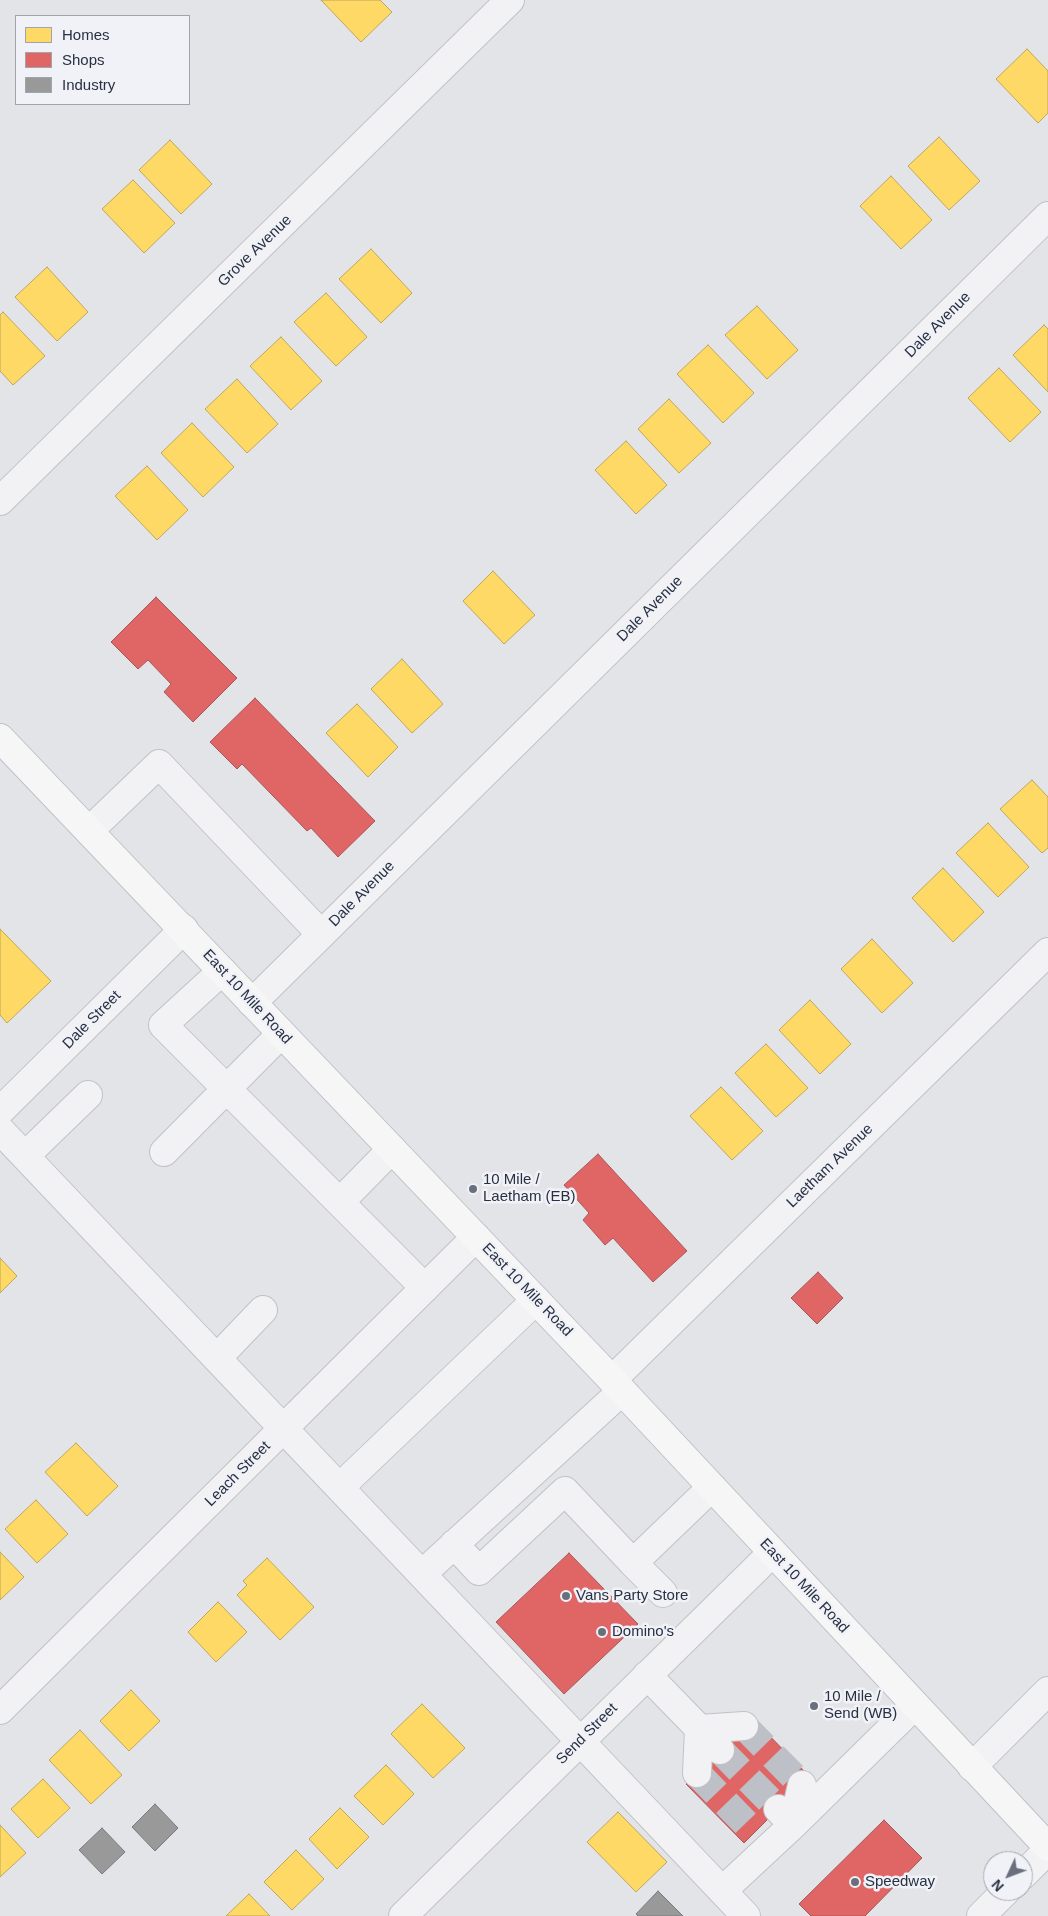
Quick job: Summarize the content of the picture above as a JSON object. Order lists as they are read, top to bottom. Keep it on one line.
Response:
{"streets":{"main road":["East 10 Mile Road"],"street":["Grove Avenue","Dale Avenue","Dale Street","Laetham Avenue","Leach Street","Send Street"]},"crossings":[["Dale Avenue","East 10 Mile Road"],["East 10 Mile Road","Dale Street"],["East 10 Mile Road","Laetham Avenue"],["East 10 Mile Road","Leach Street"],["East 10 Mile Road","Send Street"]],"places":["10 Mile / Laetham (EB)","Vans Party Store","Domino's","10 Mile / Send (WB)","Speedway"],"legend":["Homes","Shops","Industry"],"north":"bottom left"}
